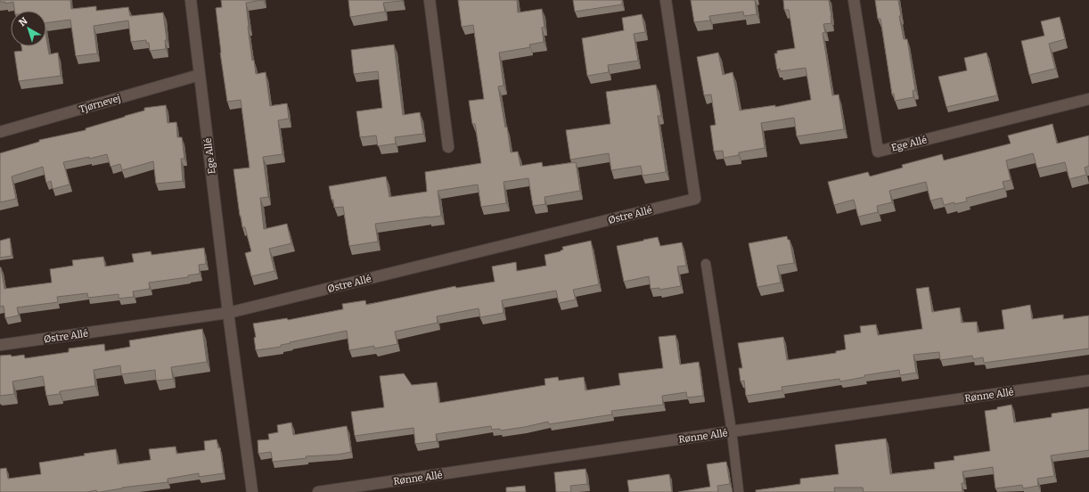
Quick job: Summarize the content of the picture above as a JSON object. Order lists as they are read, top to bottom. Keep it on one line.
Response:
{"streets":{"street":["Tjørnevej","Ege Allé","Østre Allé","Rønne Allé"]},"crossings":[["Tjørnevej","Ege Allé"],["Ege Allé","Østre Allé"]],"north":"top left"}
